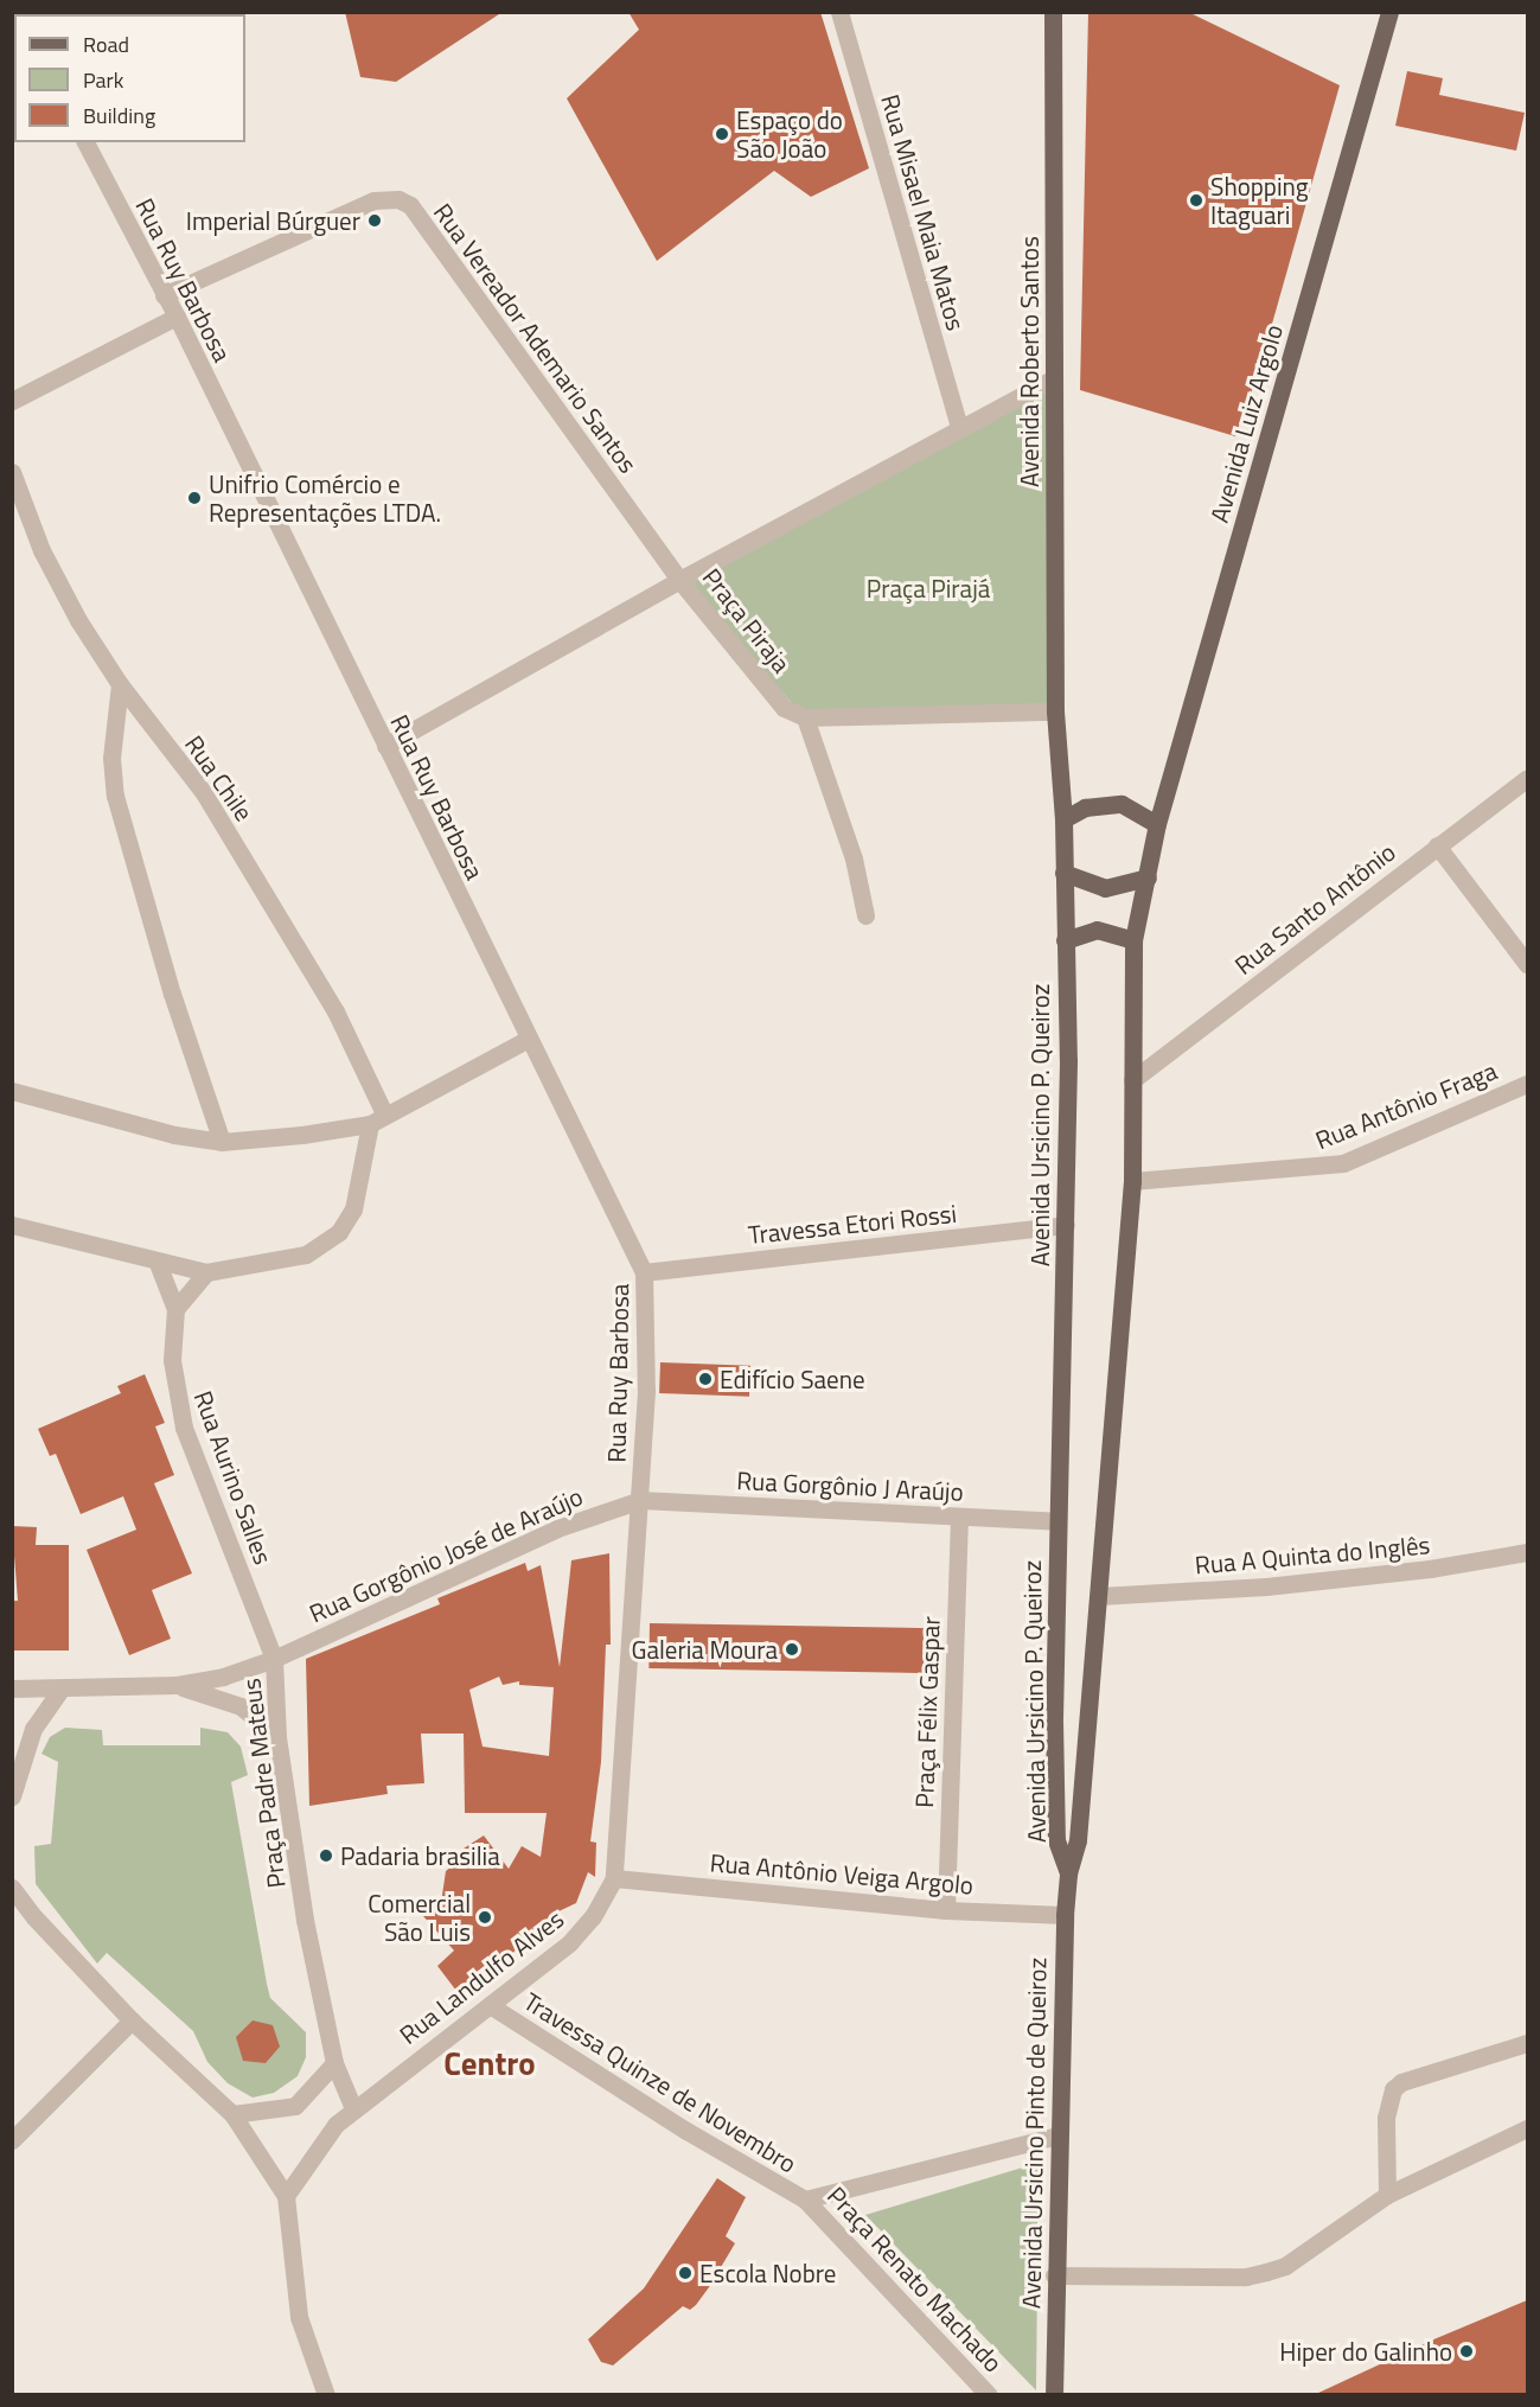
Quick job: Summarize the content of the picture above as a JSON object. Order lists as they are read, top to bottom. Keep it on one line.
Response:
{"streets":{"main road":["Avenida Roberto Santos","Avenida Luiz Argolo","Avenida Ursicino P. Queiroz","Avenida Ursicino Pinto de Queiroz"],"street":["Rua Misael Maia Matos","Rua Ruy Barbosa","Rua Vereador Ademario Santos","Praça Piraja","Rua Chile","Rua Santo Antônio","Rua Antônio Fraga","Travessa Etori Rossi","Rua Aurino Salles","Rua Gorgônio J Araújo","Rua Gorgônio José de Araújo","Rua A Quinta do Inglês","Praça Félix Gaspar","Praça Padre Mateus","Rua Antônio Veiga Argolo","Rua Landulfo Alves","Travessa Quinze de Novembro","Praça Renato Machado"]},"crossings":[["Rua Misael Maia Matos","Praça Piraja"],["Rua Ruy Barbosa","Rua Vereador Ademario Santos"],["Rua Ruy Barbosa","Travessa Etori Rossi"],["Rua Ruy Barbosa","Rua Gorgônio J Araújo"],["Rua Ruy Barbosa","Rua Gorgônio José de Araújo"],["Rua Ruy Barbosa","Rua Landulfo Alves"],["Rua Vereador Ademario Santos","Praça Piraja"],["Avenida Roberto Santos","Praça Piraja"],["Avenida Roberto Santos","Avenida Ursicino P. Queiroz"],["Avenida Luiz Argolo","Avenida Ursicino P. Queiroz"],["Rua Santo Antônio","Avenida Ursicino P. Queiroz"],["Rua Antônio Fraga","Avenida Ursicino P. Queiroz"],["Avenida Ursicino P. Queiroz","Travessa Etori Rossi"],["Avenida Ursicino P. Queiroz","Rua Gorgônio J Araújo"],["Avenida Ursicino P. Queiroz","Rua A Quinta do Inglês"],["Avenida Ursicino P. Queiroz","Avenida Ursicino Pinto de Queiroz"],["Rua Aurino Salles","Rua Gorgônio José de Araújo"],["Rua Aurino Salles","Praça Padre Mateus"],["Rua Gorgônio J Araújo","Rua Gorgônio José de Araújo"],["Rua Gorgônio J Araújo","Praça Félix Gaspar"],["Rua Gorgônio J Araújo","Rua Landulfo Alves"],["Rua Gorgônio José de Araújo","Praça Padre Mateus"],["Rua Gorgônio José de Araújo","Rua Landulfo Alves"],["Praça Félix Gaspar","Rua Antônio Veiga Argolo"],["Praça Padre Mateus","Rua Landulfo Alves"],["Rua Antônio Veiga Argolo","Rua Landulfo Alves"],["Rua Antônio Veiga Argolo","Avenida Ursicino Pinto de Queiroz"],["Rua Landulfo Alves","Travessa Quinze de Novembro"],["Travessa Quinze de Novembro","Praça Renato Machado"],["Avenida Ursicino Pinto de Queiroz","Praça Renato Machado"]],"districts":["Centro"],"parks":["Praça Pirajá"],"places":["Espaço do São João","Shopping Itaguari","Imperial Búrguer","Unifrio Comércio e Representações LTDA.","Edifício Saene","Galeria Moura","Padaria brasilia","Comercial São Luis","Escola Nobre","Hiper do Galinho"],"legend":["Road","Park","Building"]}
